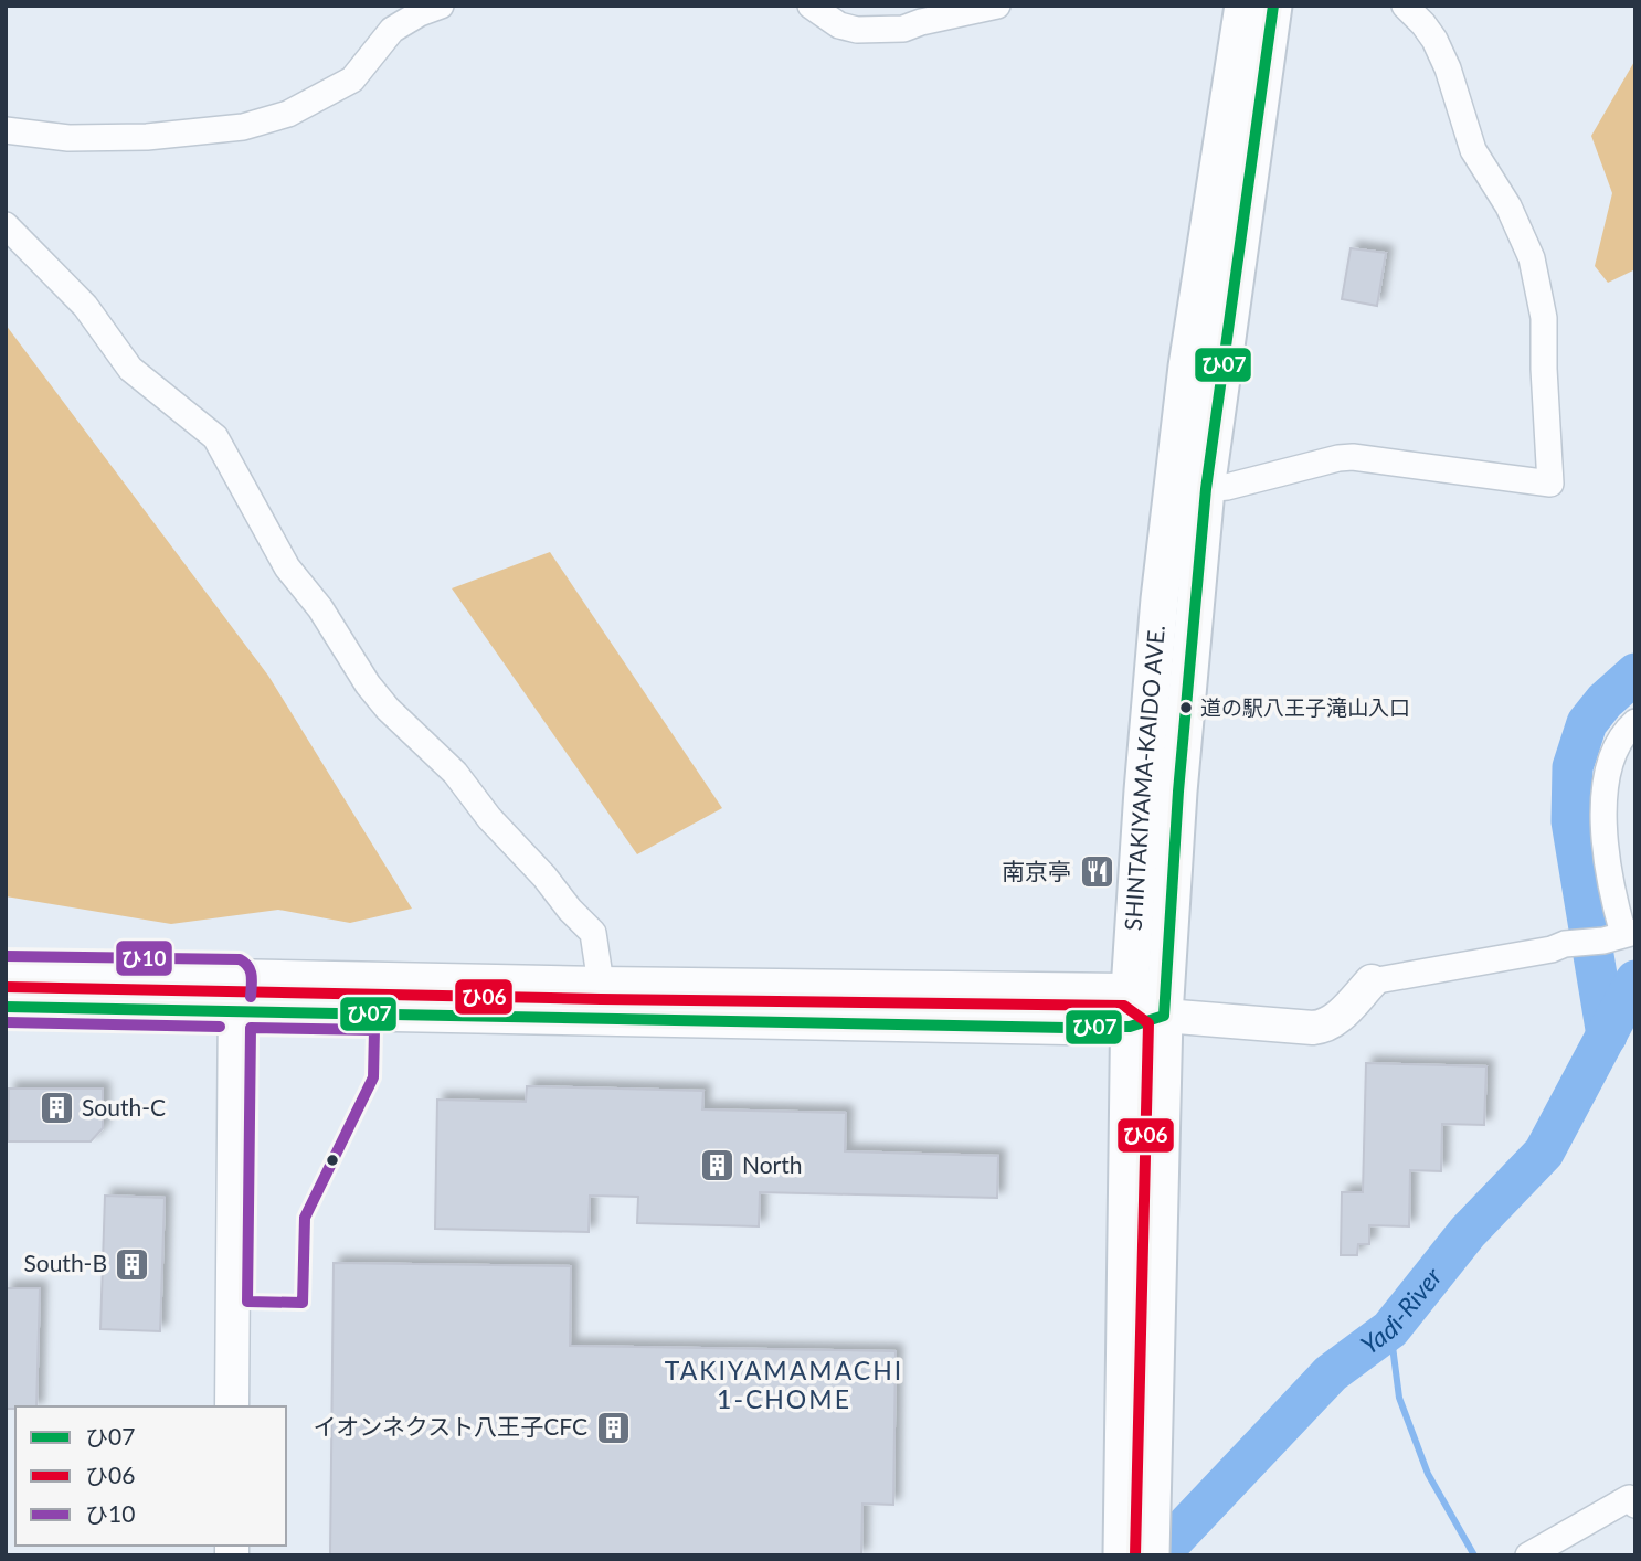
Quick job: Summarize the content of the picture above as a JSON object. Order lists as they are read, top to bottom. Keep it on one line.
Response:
{"streets":{"main road":["SHINTAKIYAMA-KAIDO AVE."]},"districts":["TAKIYAMAMACHI 1-CHOME"],"water":["Yadi-River"],"places":{"other":["道の駅八王子滝山入口"],"restaurant":["南京亭"],"building":["South-C","North","South-B","イオンネクスト八王子CFC"]},"lines":["transit line ひ07","transit line ひ10","transit line ひ06"],"legend":["ひ07","ひ06","ひ10"]}
